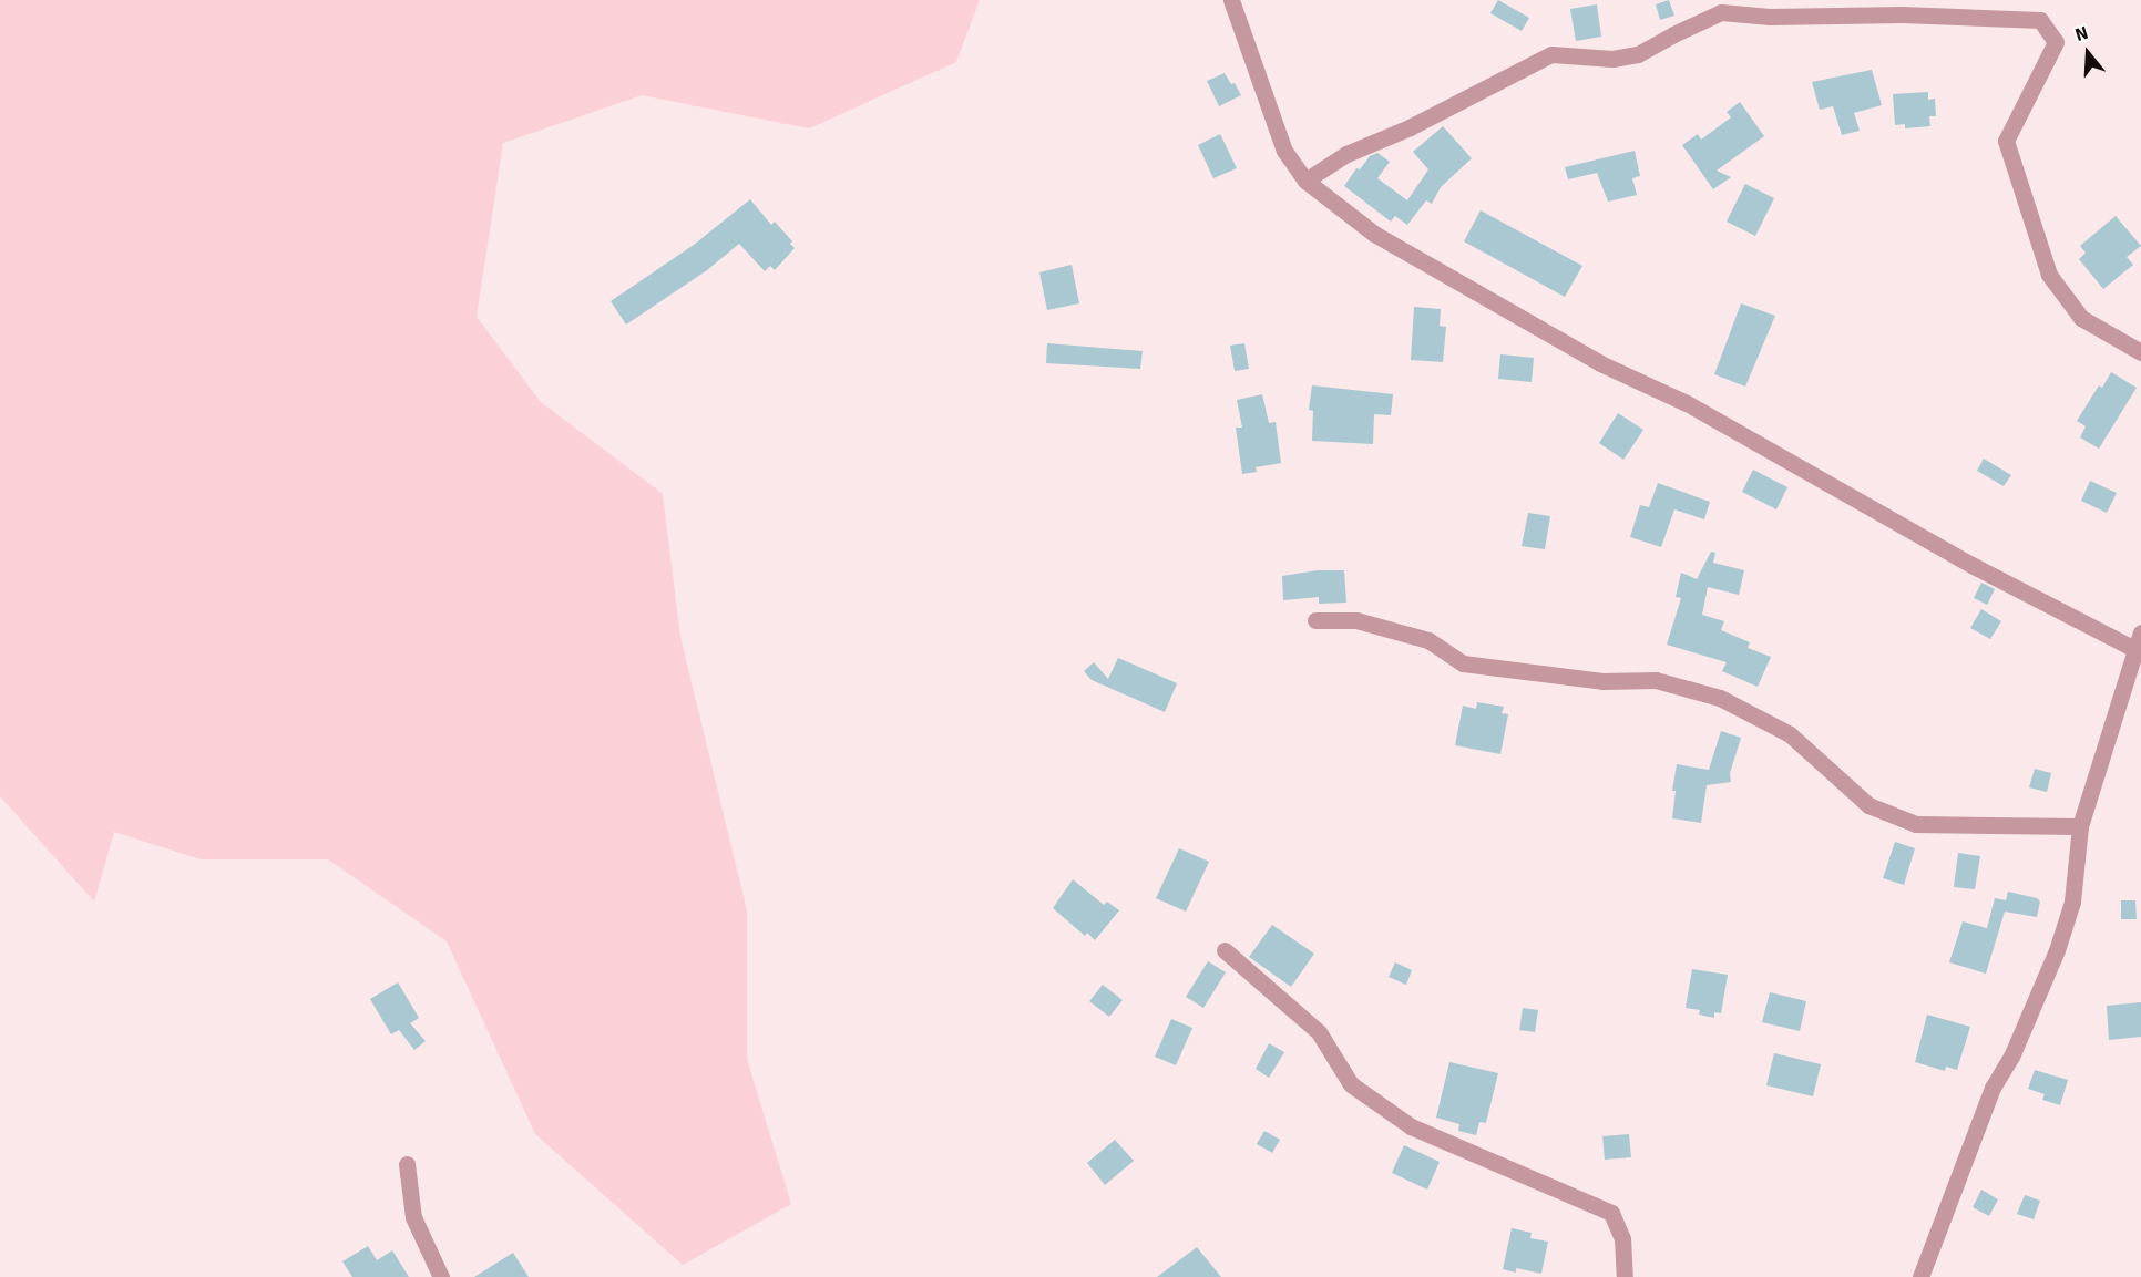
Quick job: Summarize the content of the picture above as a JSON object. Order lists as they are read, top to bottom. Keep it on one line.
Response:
{"north":"top"}
